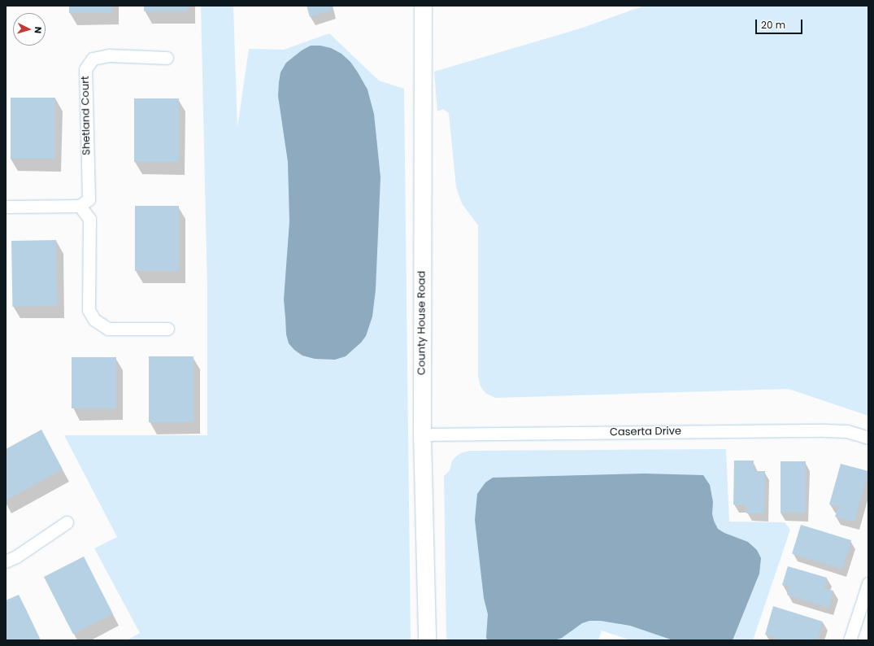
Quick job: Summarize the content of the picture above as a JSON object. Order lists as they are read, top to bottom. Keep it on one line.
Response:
{"streets":{"street":["Shetland Court","County House Road","Caserta Drive"]},"crossings":[["County House Road","Caserta Drive"]],"scale_bar":"20 m","north":"right"}
